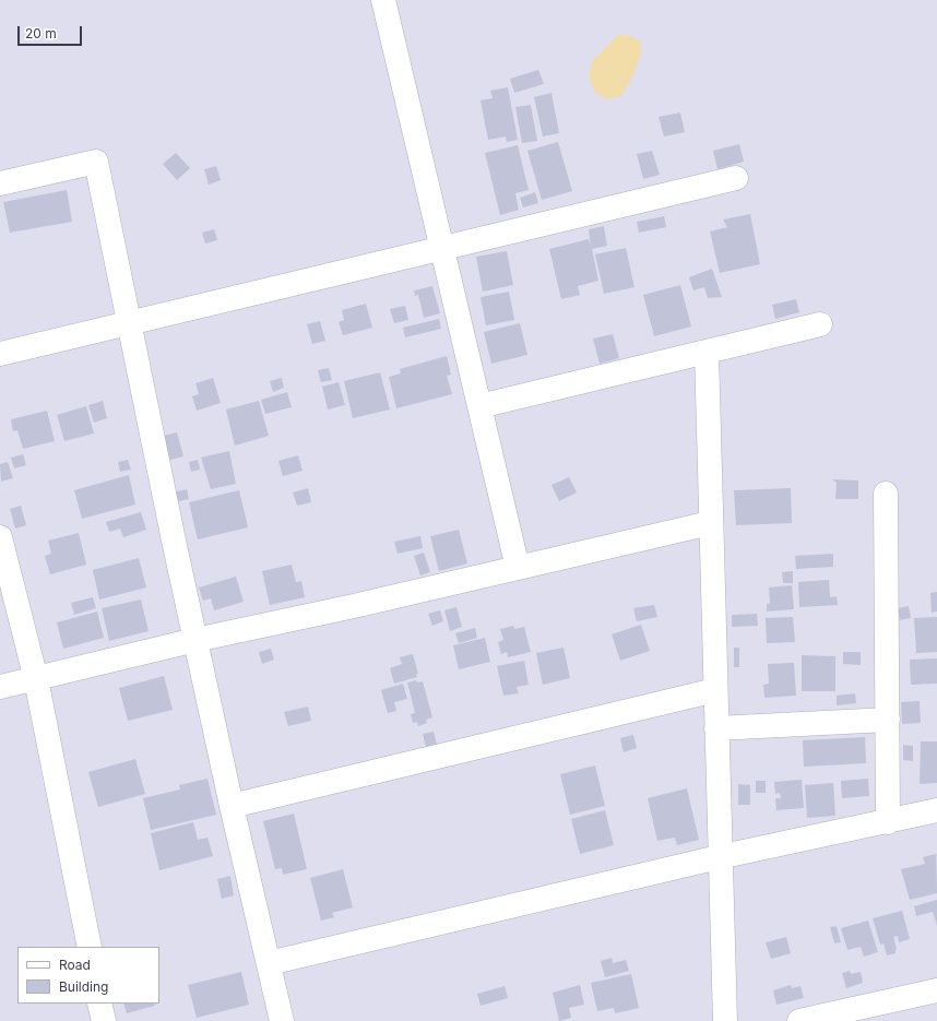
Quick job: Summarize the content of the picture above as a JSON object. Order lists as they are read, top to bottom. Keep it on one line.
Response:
{"legend":["Road","Building"],"scale_bar":"20 m"}
